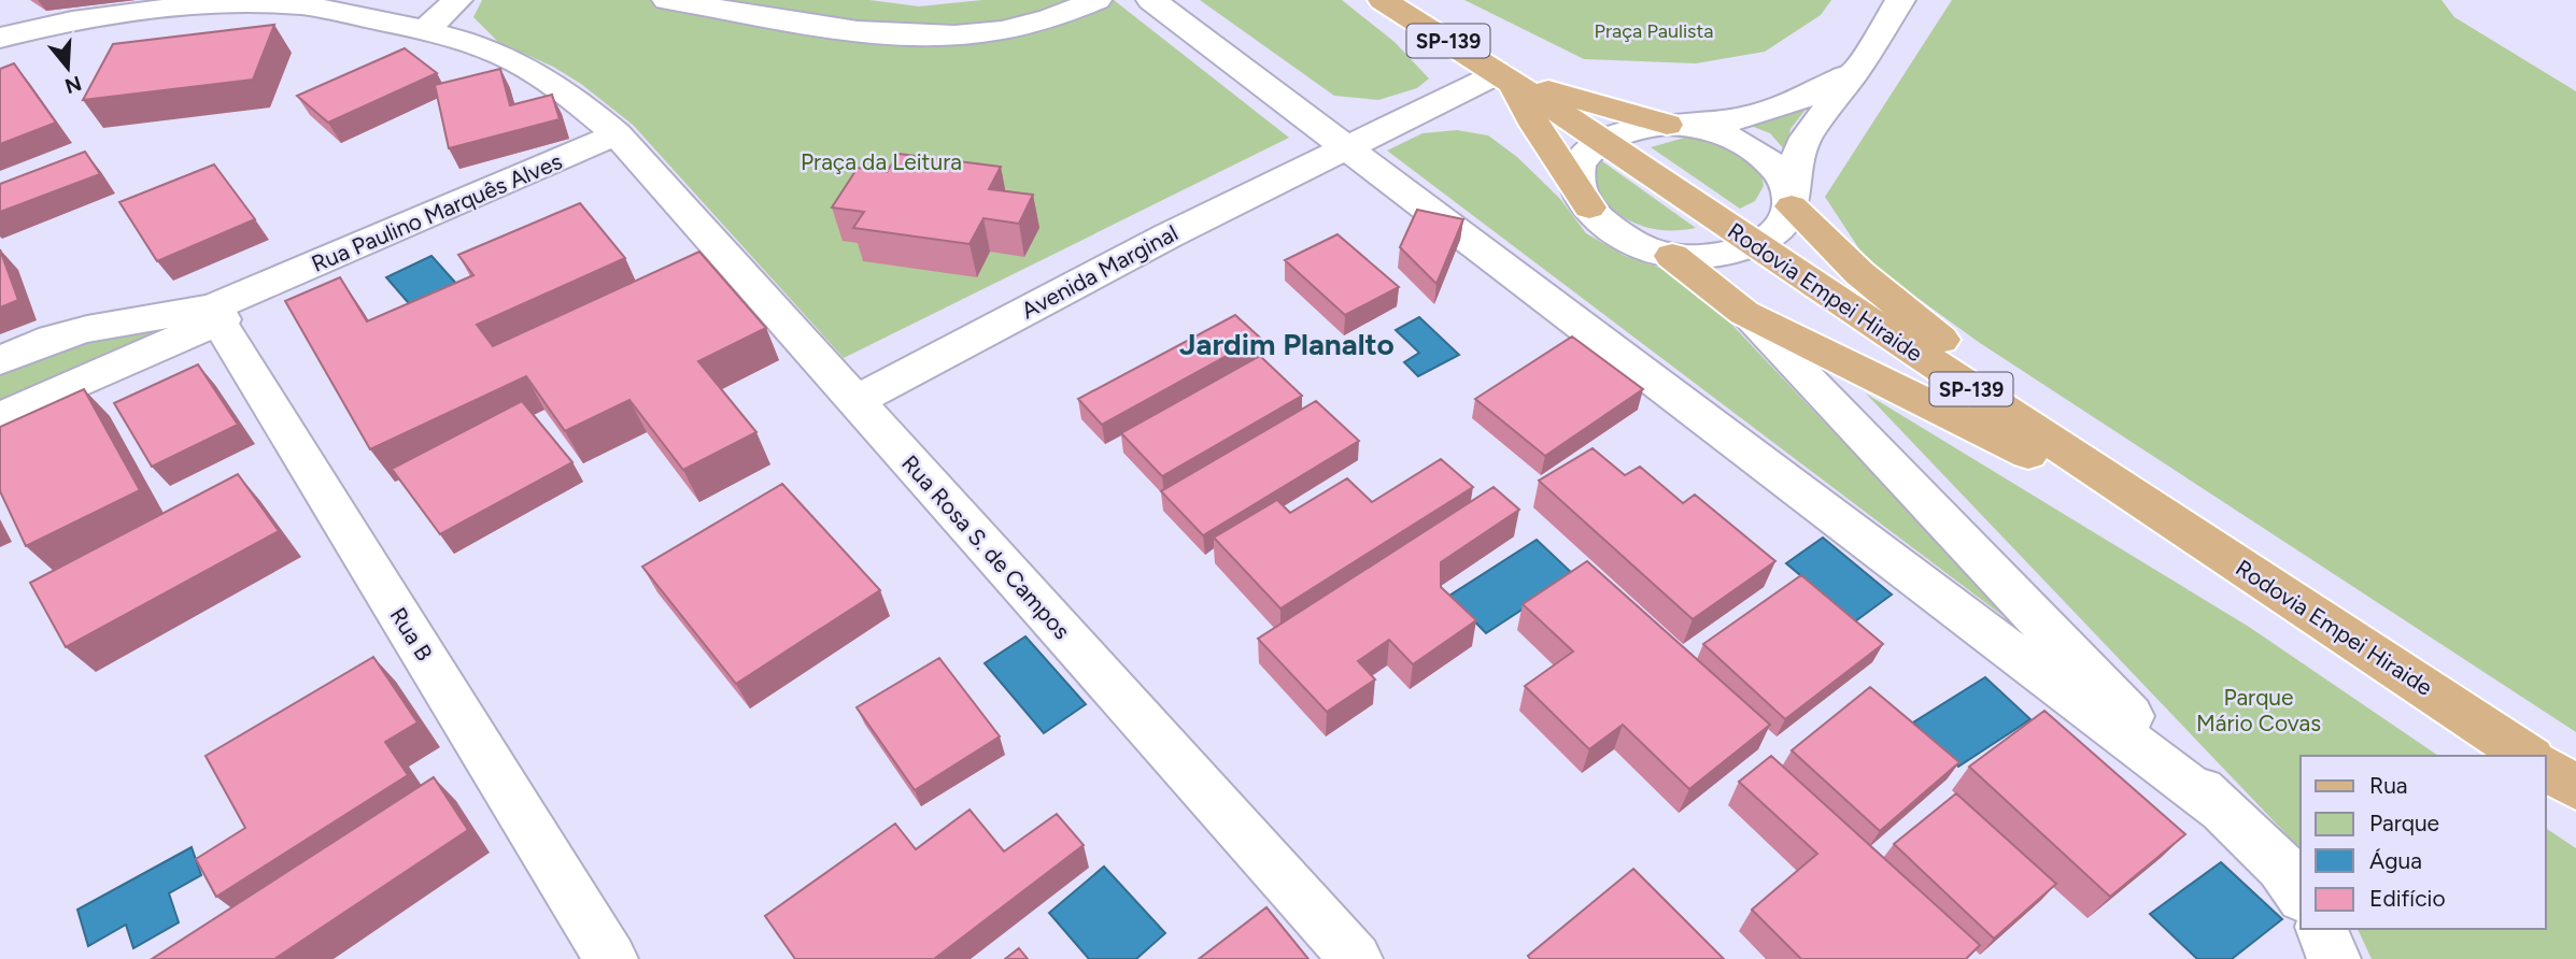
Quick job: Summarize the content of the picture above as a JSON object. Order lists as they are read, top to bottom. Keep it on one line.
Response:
{"streets":{"main road":["SP-139","Rodovia Empei Hiraide"],"street":["Rua Paulino Marquês Alves","Avenida Marginal","Rua Rosa S. de Campos","Rua B"]},"crossings":[["Rua Paulino Marquês Alves","Rua Rosa S. de Campos"],["Rua Paulino Marquês Alves","Rua B"],["Avenida Marginal","Rodovia Empei Hiraide"],["Avenida Marginal","Rua Rosa S. de Campos"]],"districts":["Jardim Planalto"],"parks":["Praça Paulista","Praça da Leitura","Parque Mário Covas"],"legend":["Rua","Parque","Água","Edifício"],"north":"bottom"}
